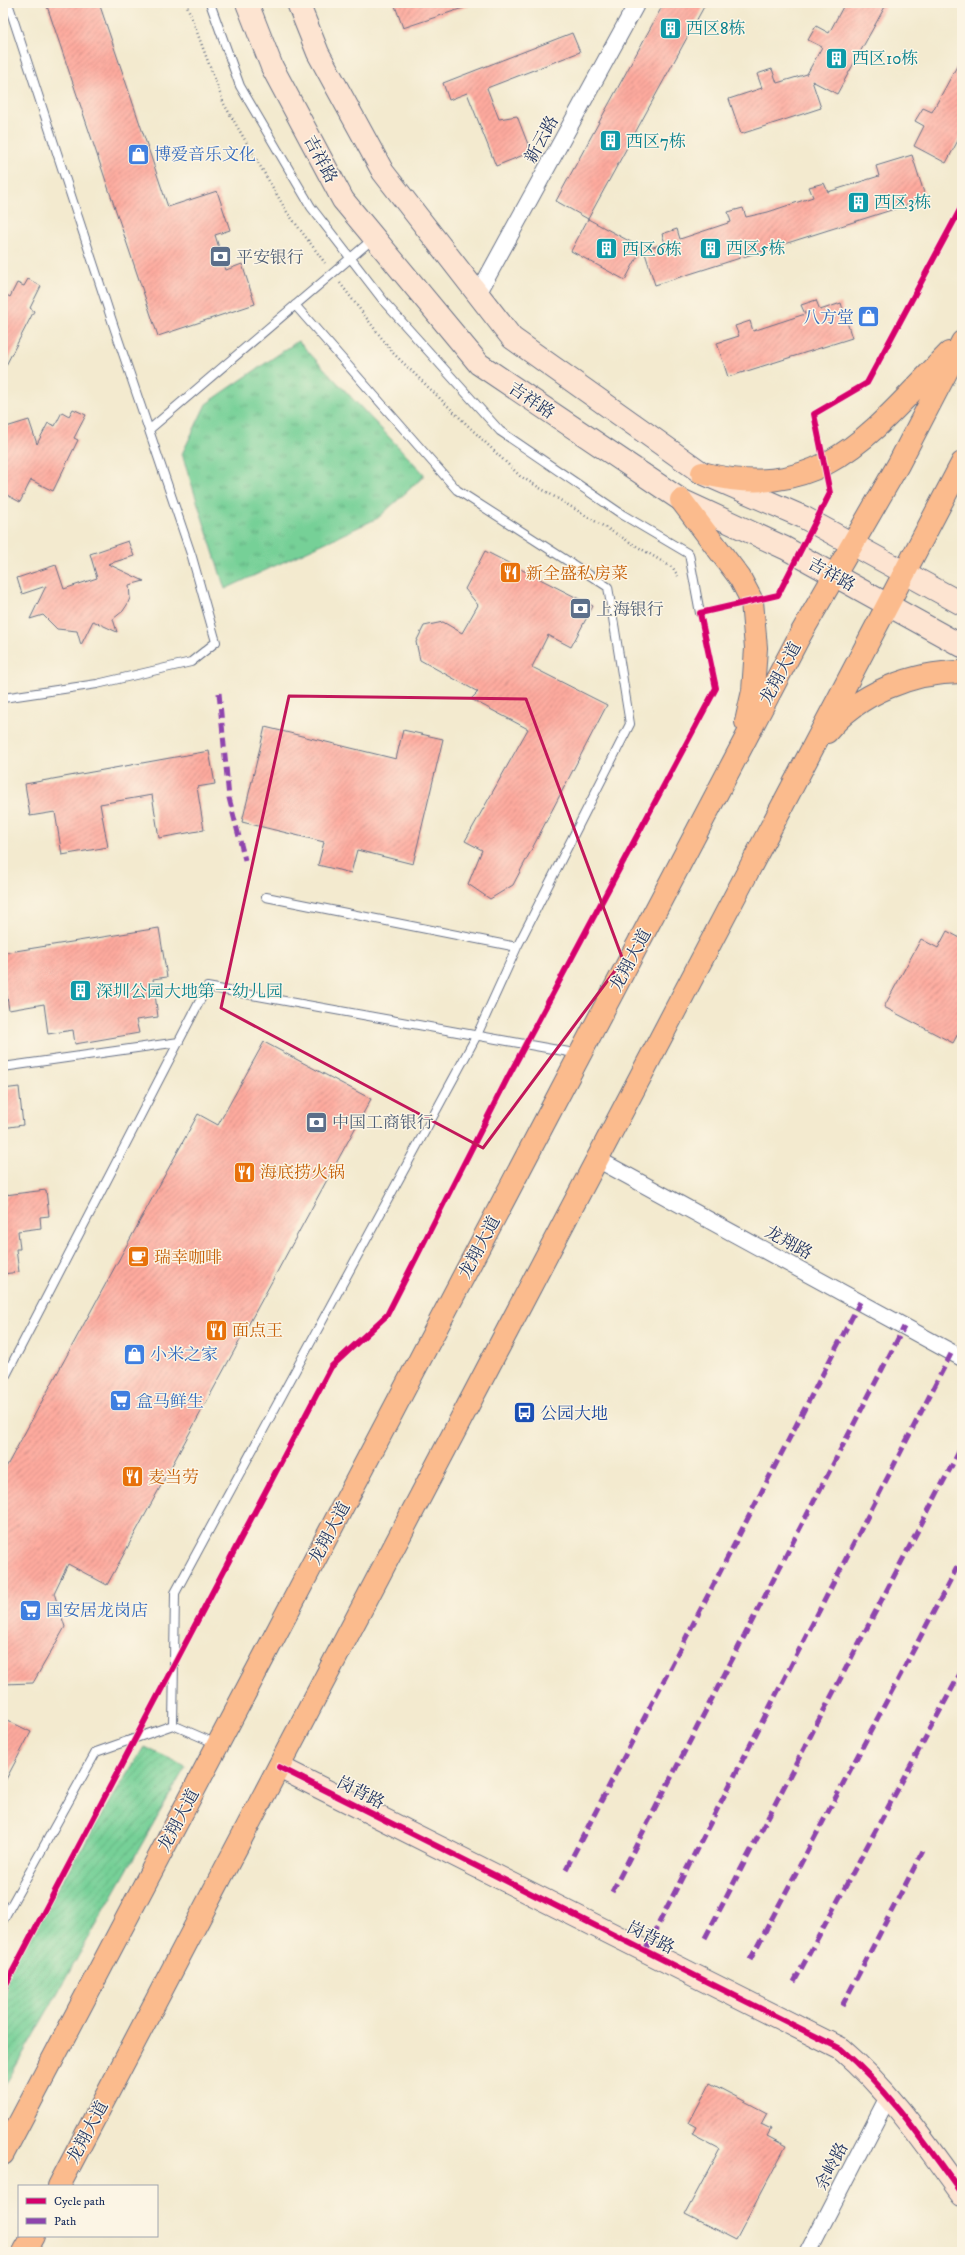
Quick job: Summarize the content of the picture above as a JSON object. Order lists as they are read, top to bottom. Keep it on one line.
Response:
{"streets":{"main road":["吉祥路","龙翔大道","岗背路"],"street":["新云路","龙翔路","余岭路"]},"crossings":[["吉祥路","龙翔大道"],["龙翔大道","龙翔路"],["龙翔大道","岗背路"],["岗背路","余岭路"]],"places":{"building":["西区8栋","西区10栋","西区7栋","西区3栋","西区5栋","西区6栋","深圳公园大地第一幼儿园"],"shop":["博爱音乐文化","八方堂","小米之家"],"bank":["平安银行","上海银行","中国工商银行"],"restaurant":["新全盛私房菜","海底捞火锅","面点王","麦当劳"],"cafe":["瑞幸咖啡"],"supermarket":["盒马鲜生","国安居龙岗店"],"bus stop":["公园大地"]},"legend":["Cycle path","Path"]}
